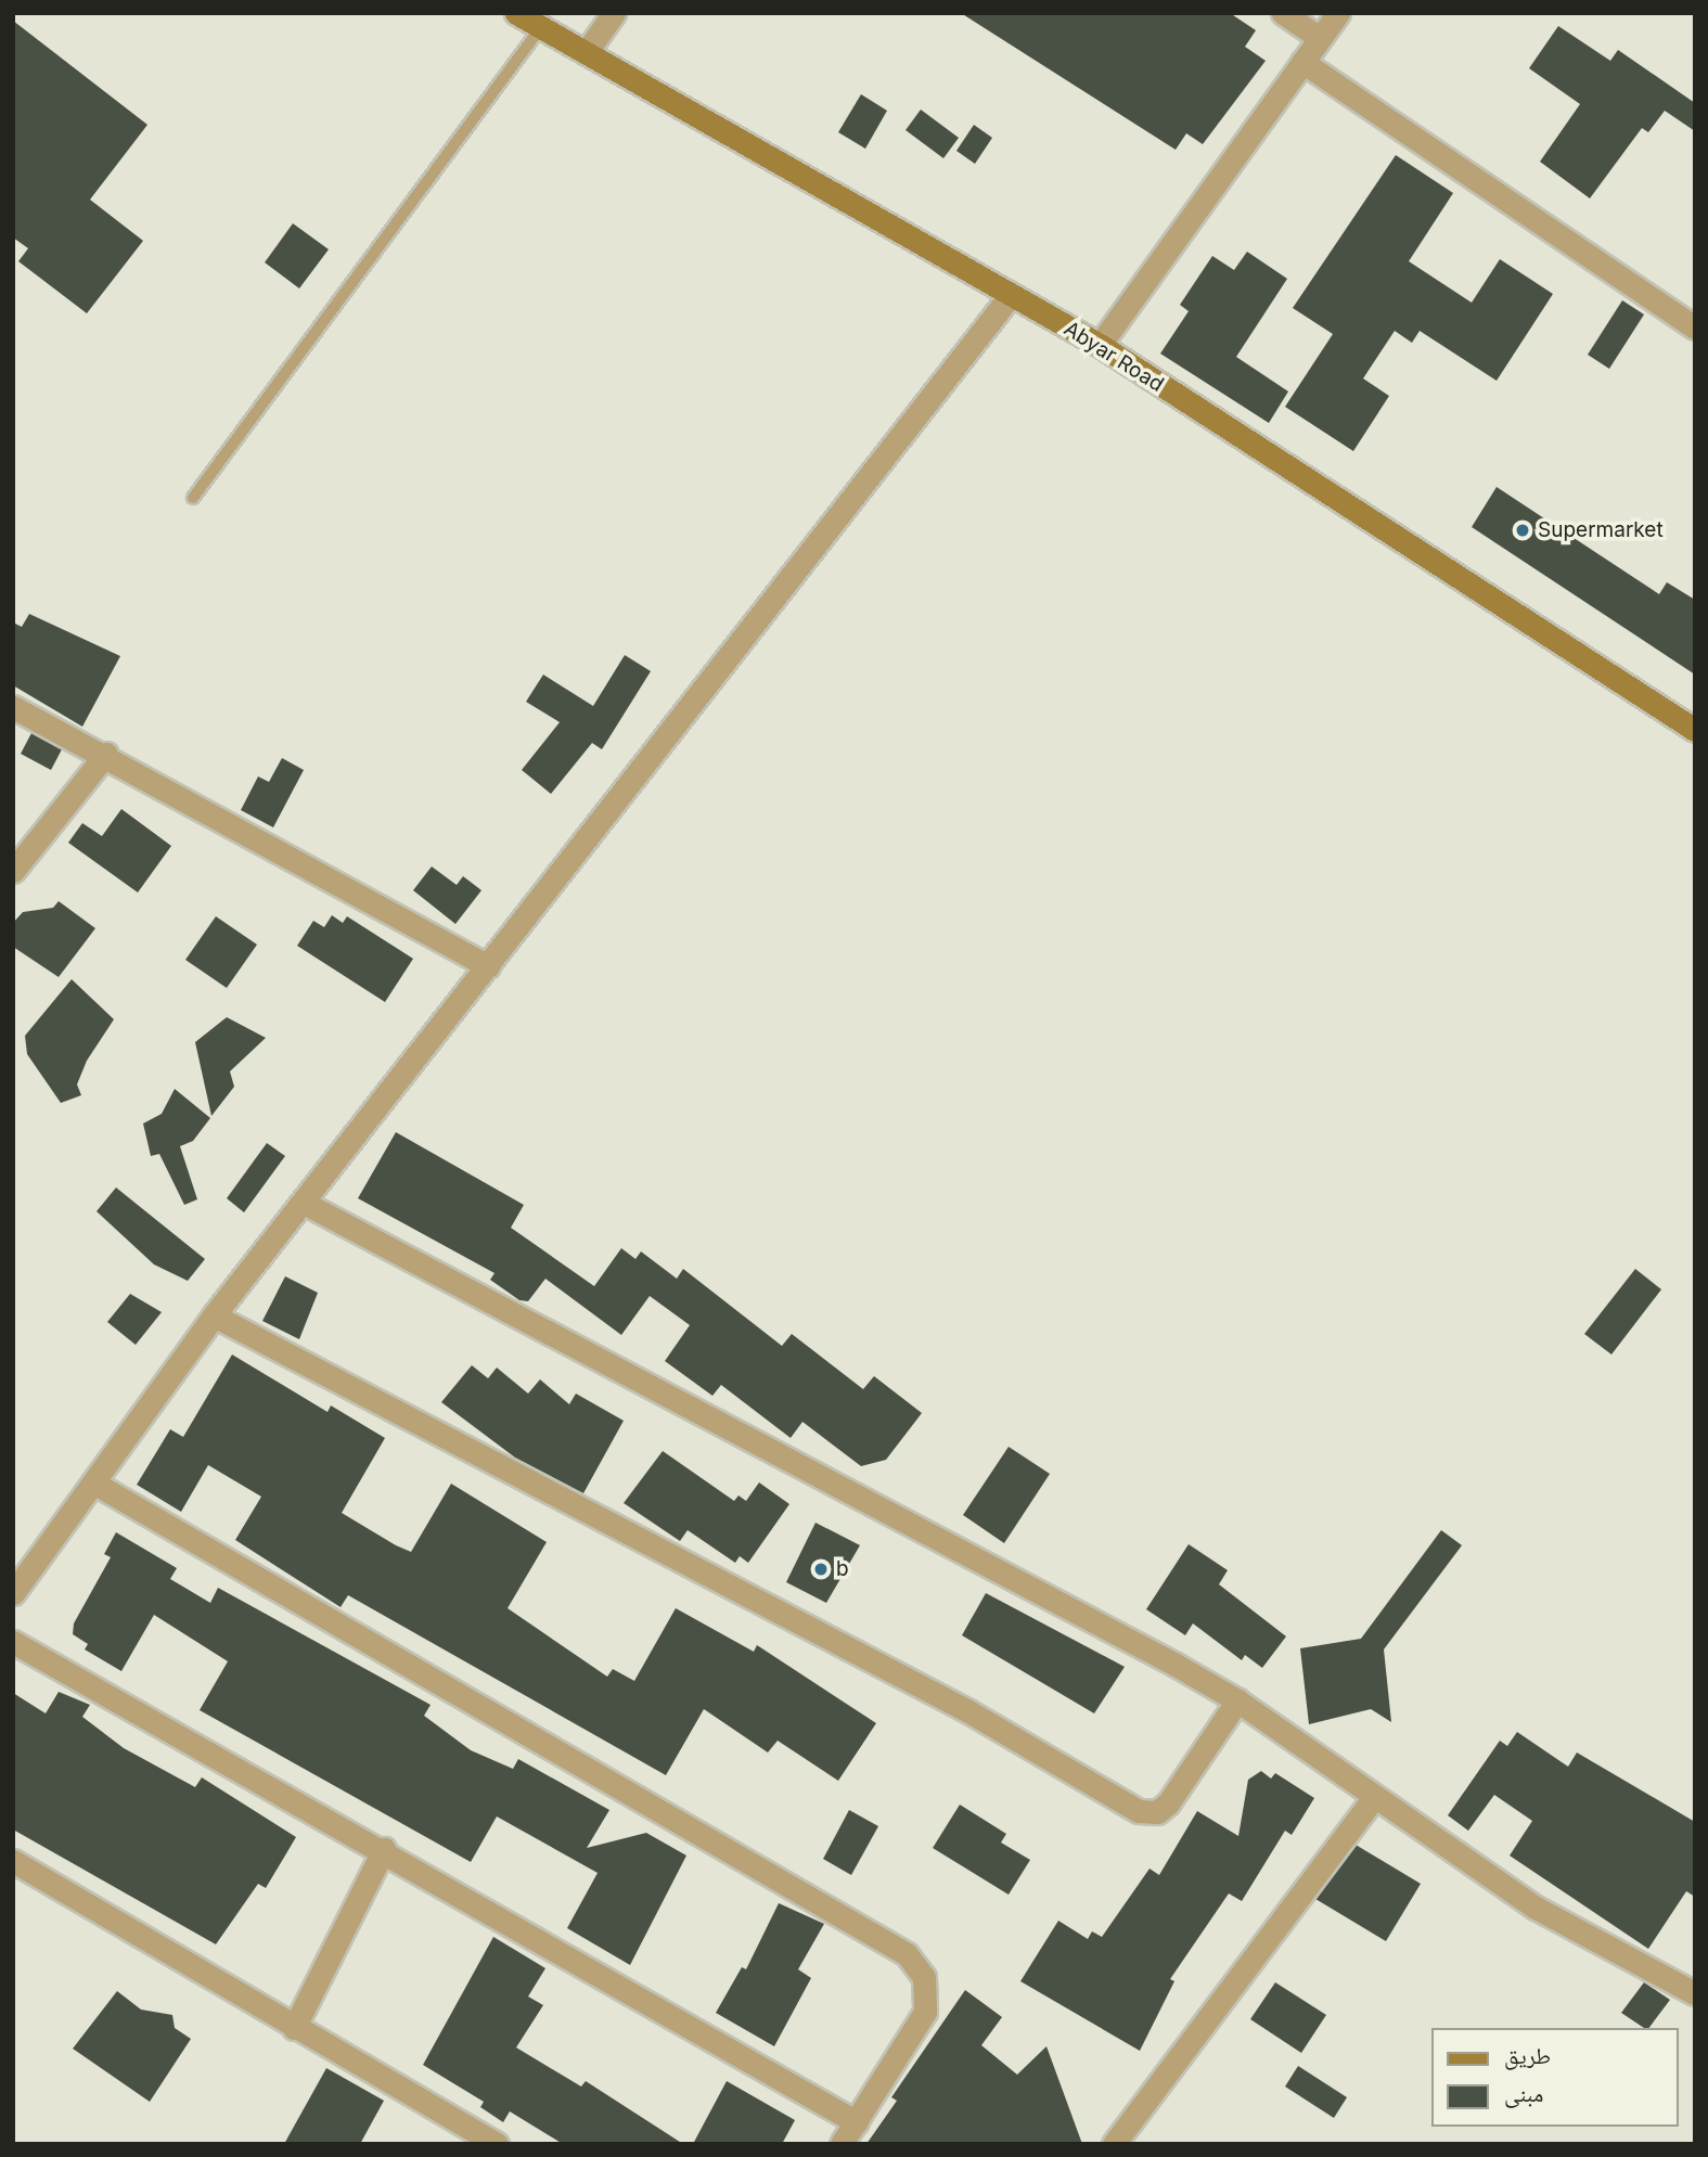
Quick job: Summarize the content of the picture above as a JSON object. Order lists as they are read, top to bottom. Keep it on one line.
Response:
{"streets":{"main road":["Abyar Road"]},"places":["Supermarket","b"],"legend":["طريق","مبنى"]}
